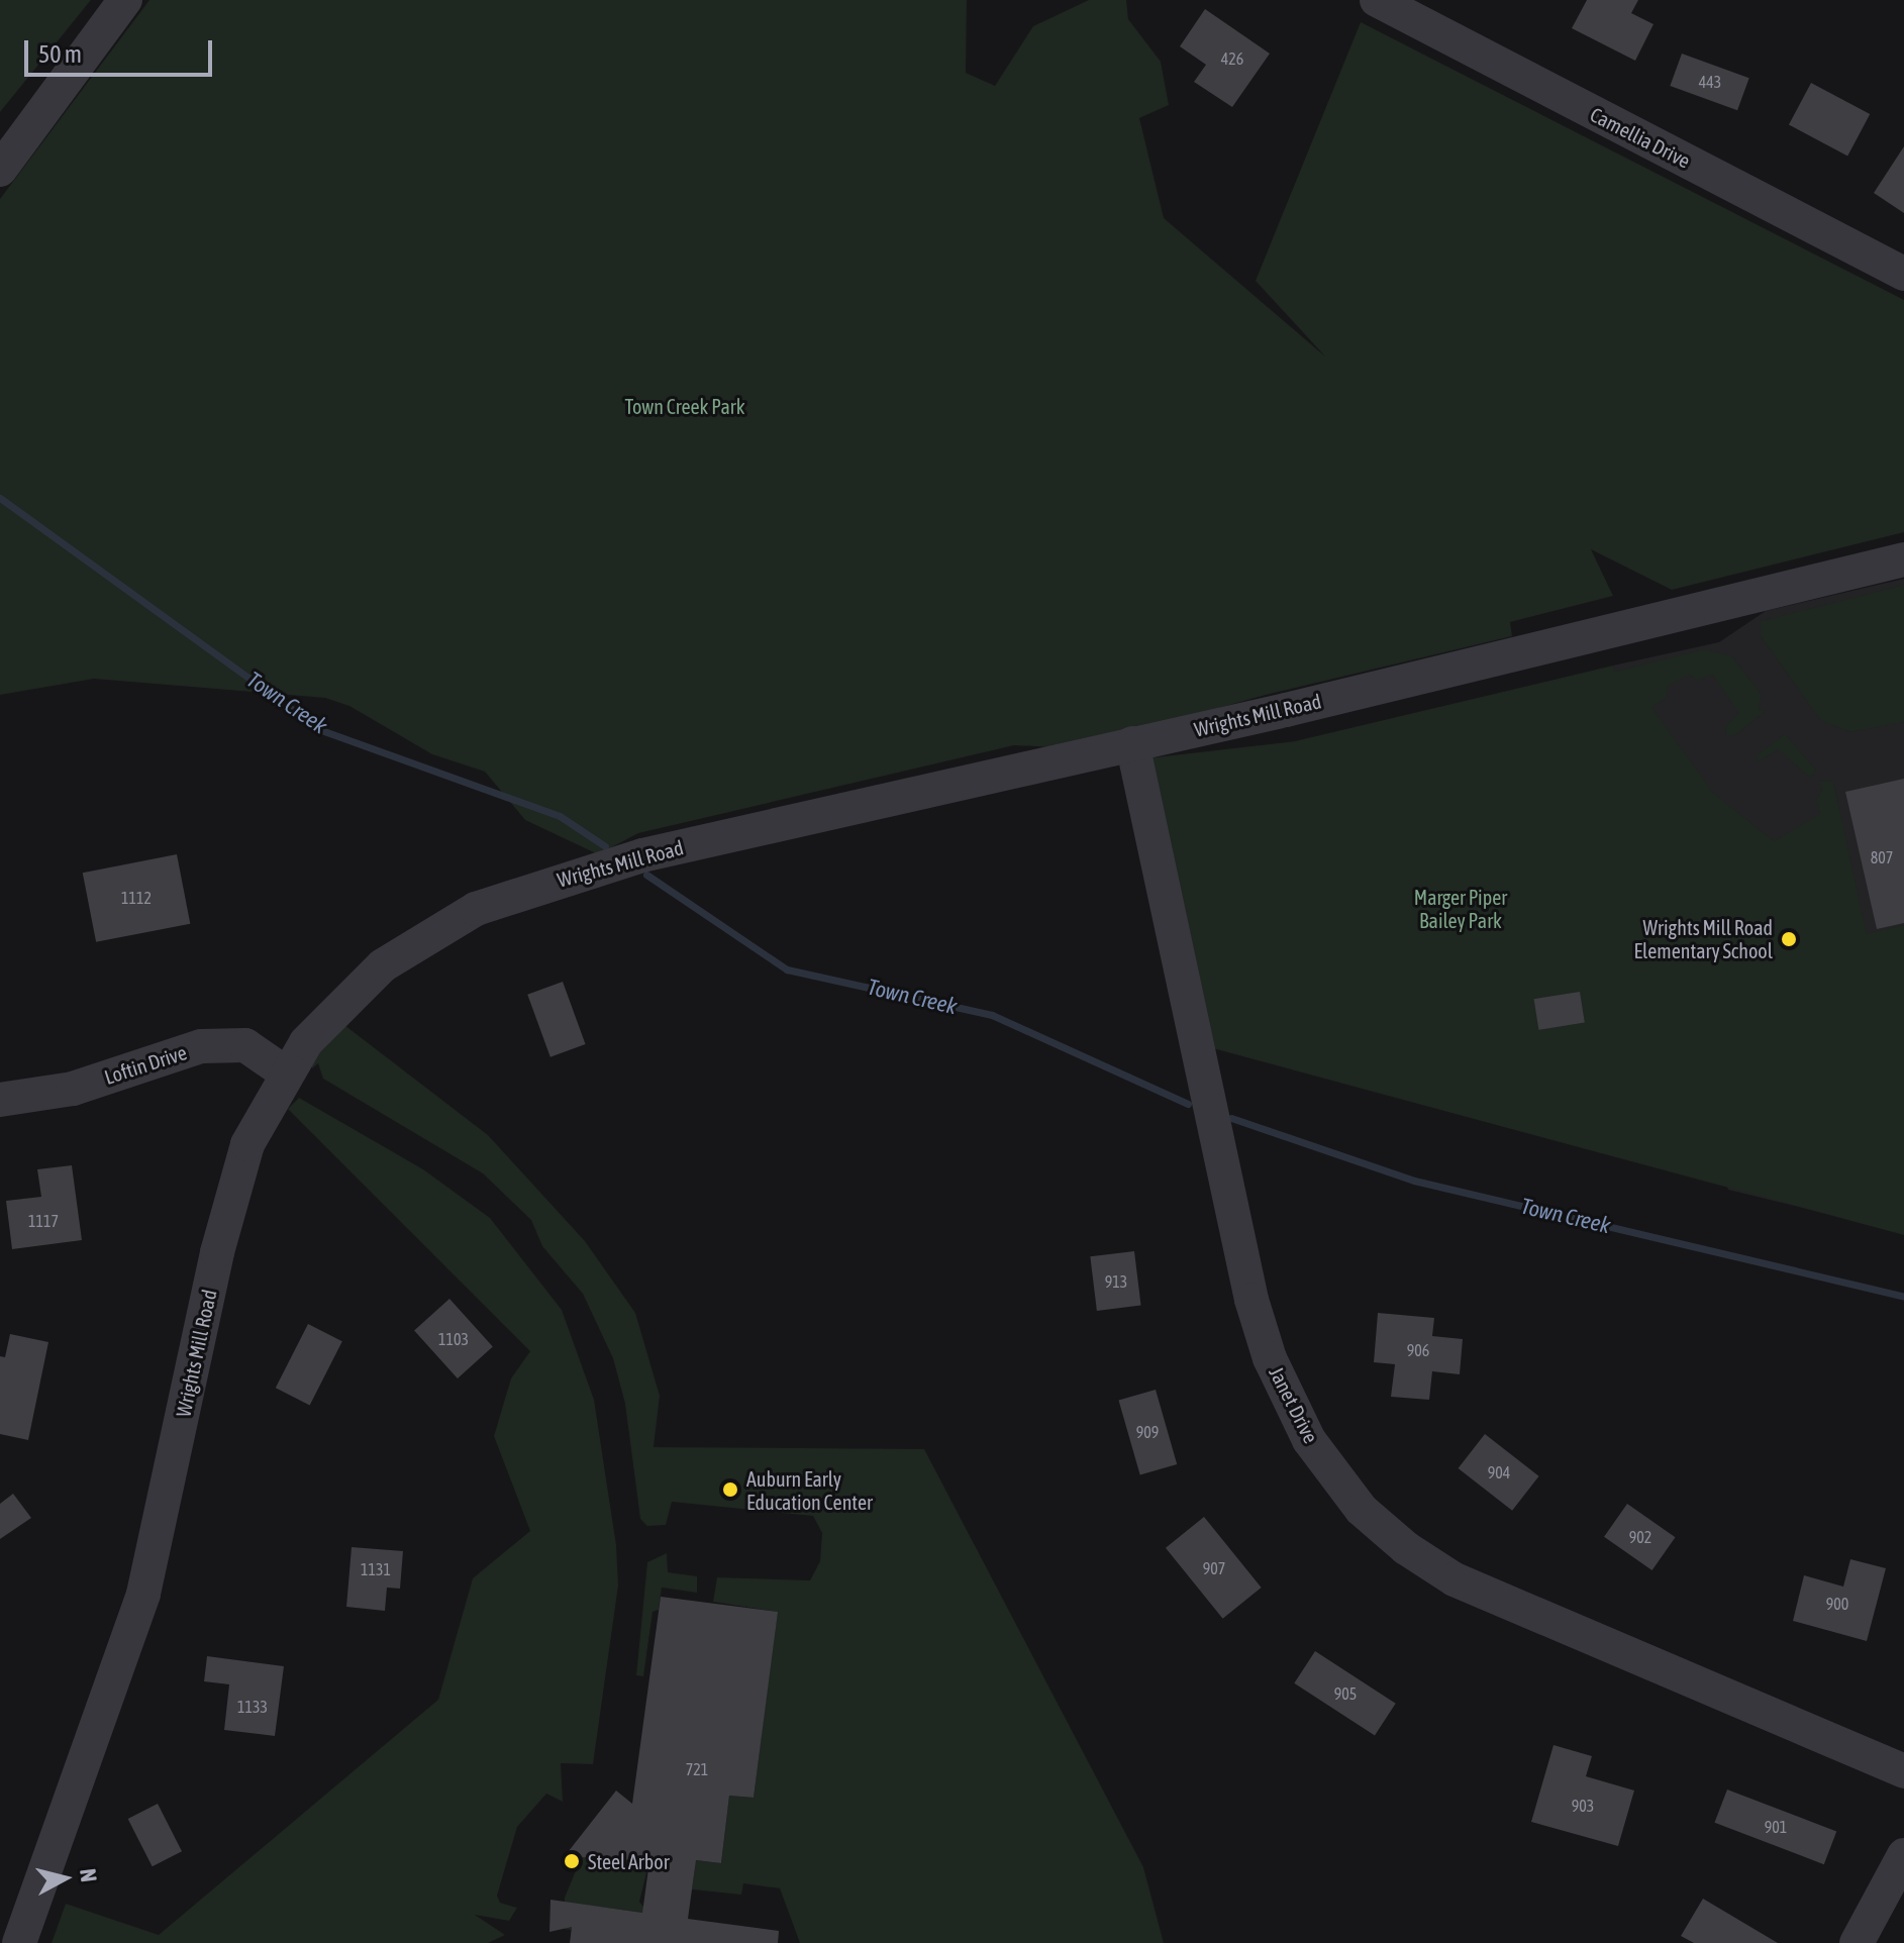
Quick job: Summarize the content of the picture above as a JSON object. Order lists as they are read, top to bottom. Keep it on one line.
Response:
{"streets":{"street":["Camellia Drive","Wrights Mill Road","Loftin Drive","Janet Drive"]},"crossings":[["Wrights Mill Road","Loftin Drive"],["Wrights Mill Road","Janet Drive"]],"water":["Town Creek"],"parks":["Town Creek Park","Marger Piper Bailey Park"],"places":["Wrights Mill Road Elementary School","Auburn Early Education Center","Steel Arbor"],"house_numbers":["426","443","807","1112","1117","913","1103","906","909","904","902","907","1131","900","905","1133","721","903","901"],"scale_bar":"50 m","north":"right"}
